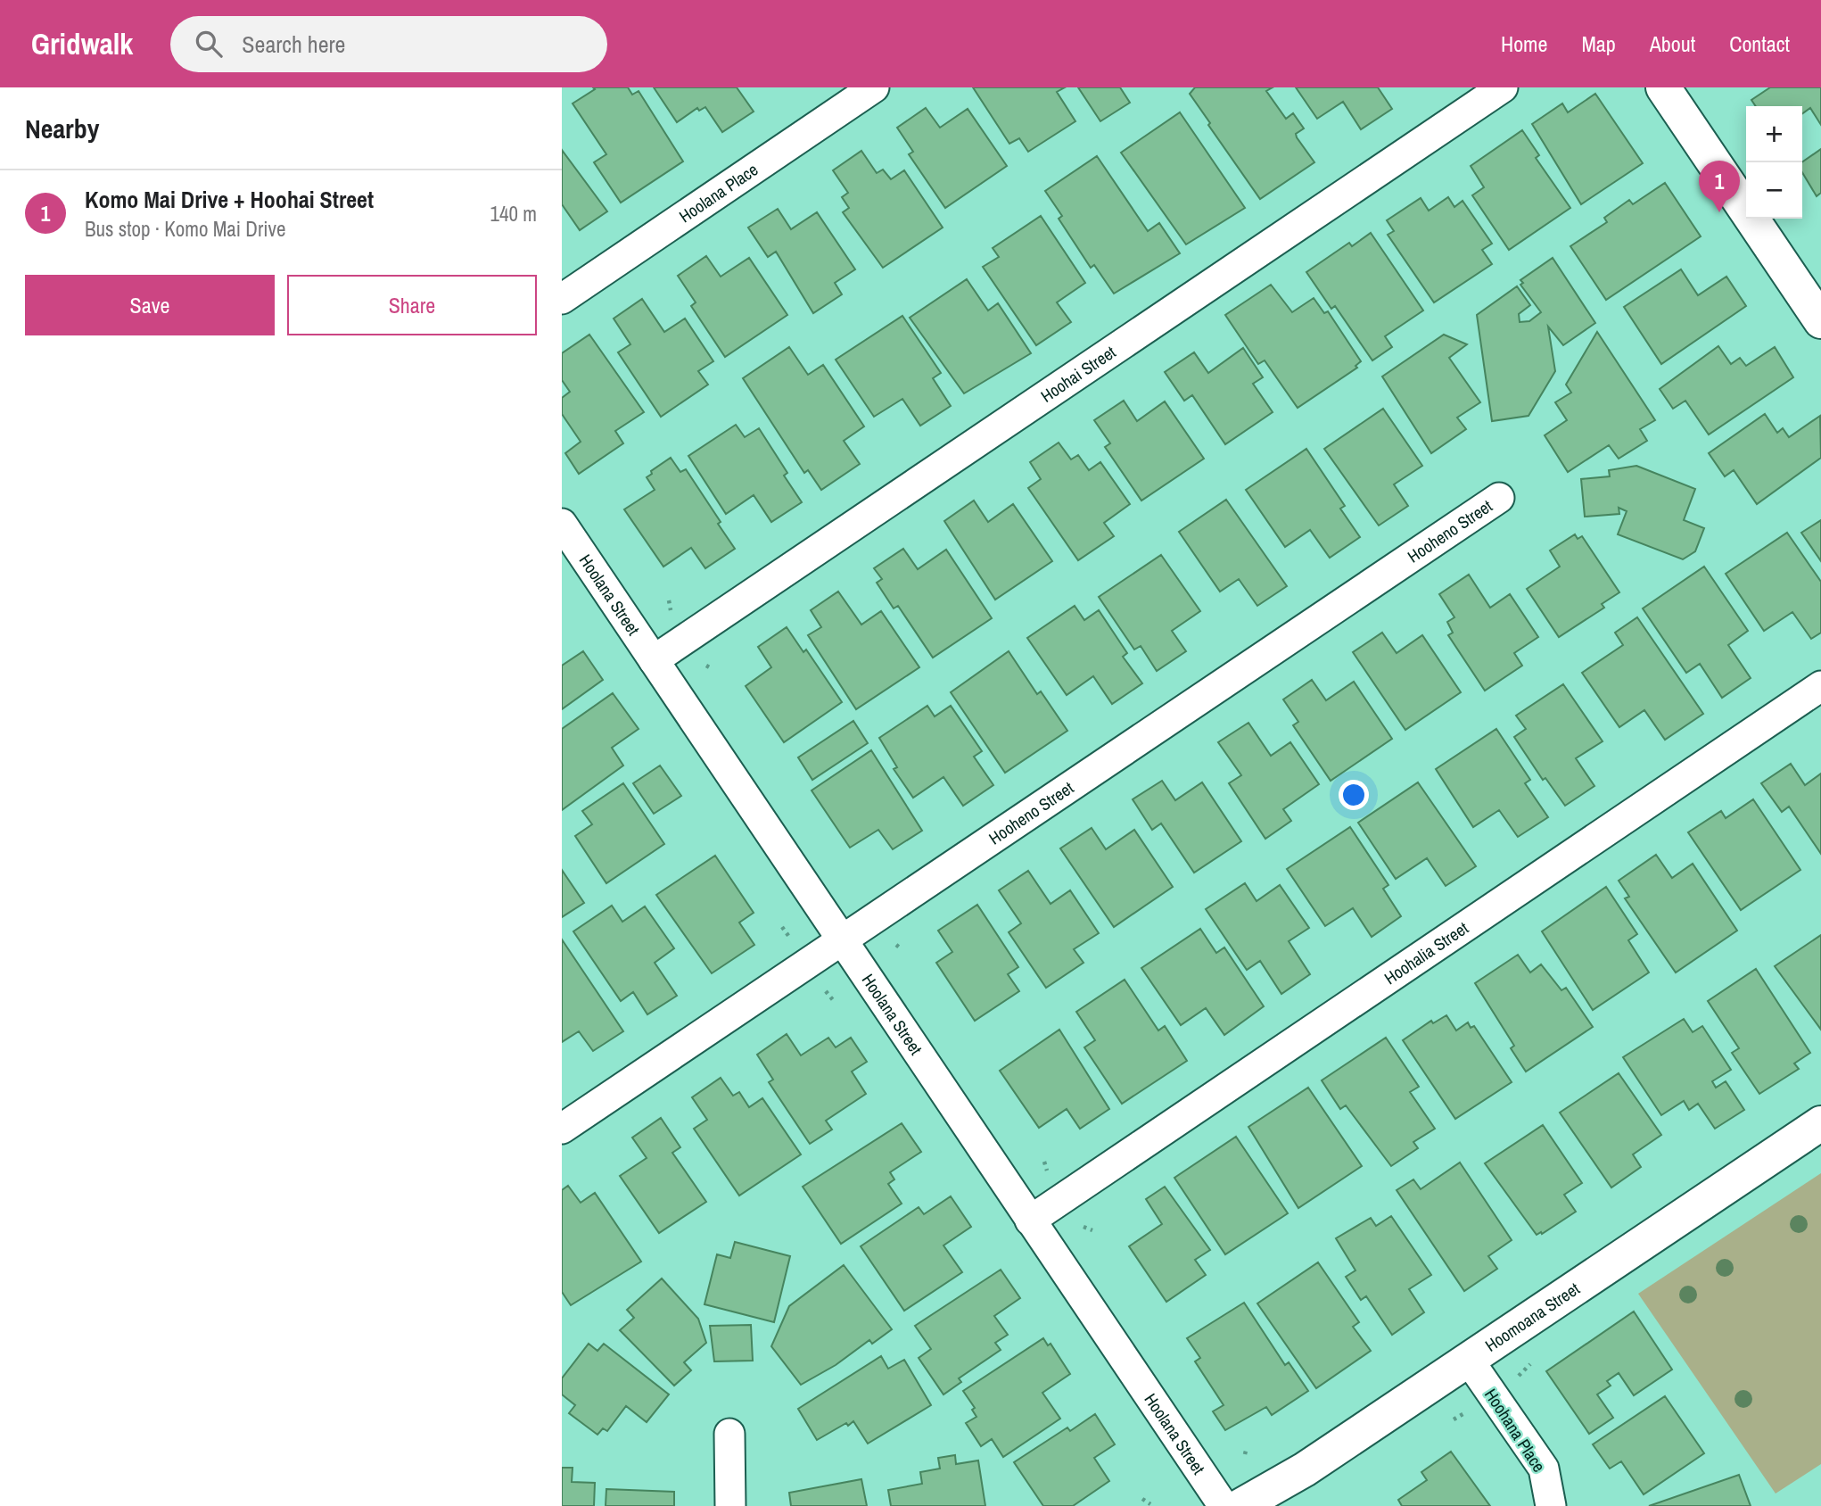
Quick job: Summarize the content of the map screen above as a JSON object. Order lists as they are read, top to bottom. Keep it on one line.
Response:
{"streets":{"street":["Hoolana Place","Hoohai Street","Hooheno Street","Hoolana Street","Hoohalia Street","Hoomoana Street","Hoohana Place"]},"crossings":[["Hoohai Street","Hoolana Street"],["Hooheno Street","Hoolana Street"],["Hoolana Street","Hoohalia Street"],["Hoomoana Street","Hoohana Place"]],"page":{"header":"Gridwalk","search":"Search here","nav":["Home","Map","About","Contact"],"heading":"Nearby","map_buttons":["+","−"],"pins":"1","list":[{"mark":"1","name":"Komo Mai Drive + Hoohai Street","note":"Bus stop · Komo Mai Drive","value":"140 m"}],"buttons":["Save","Share"]}}
